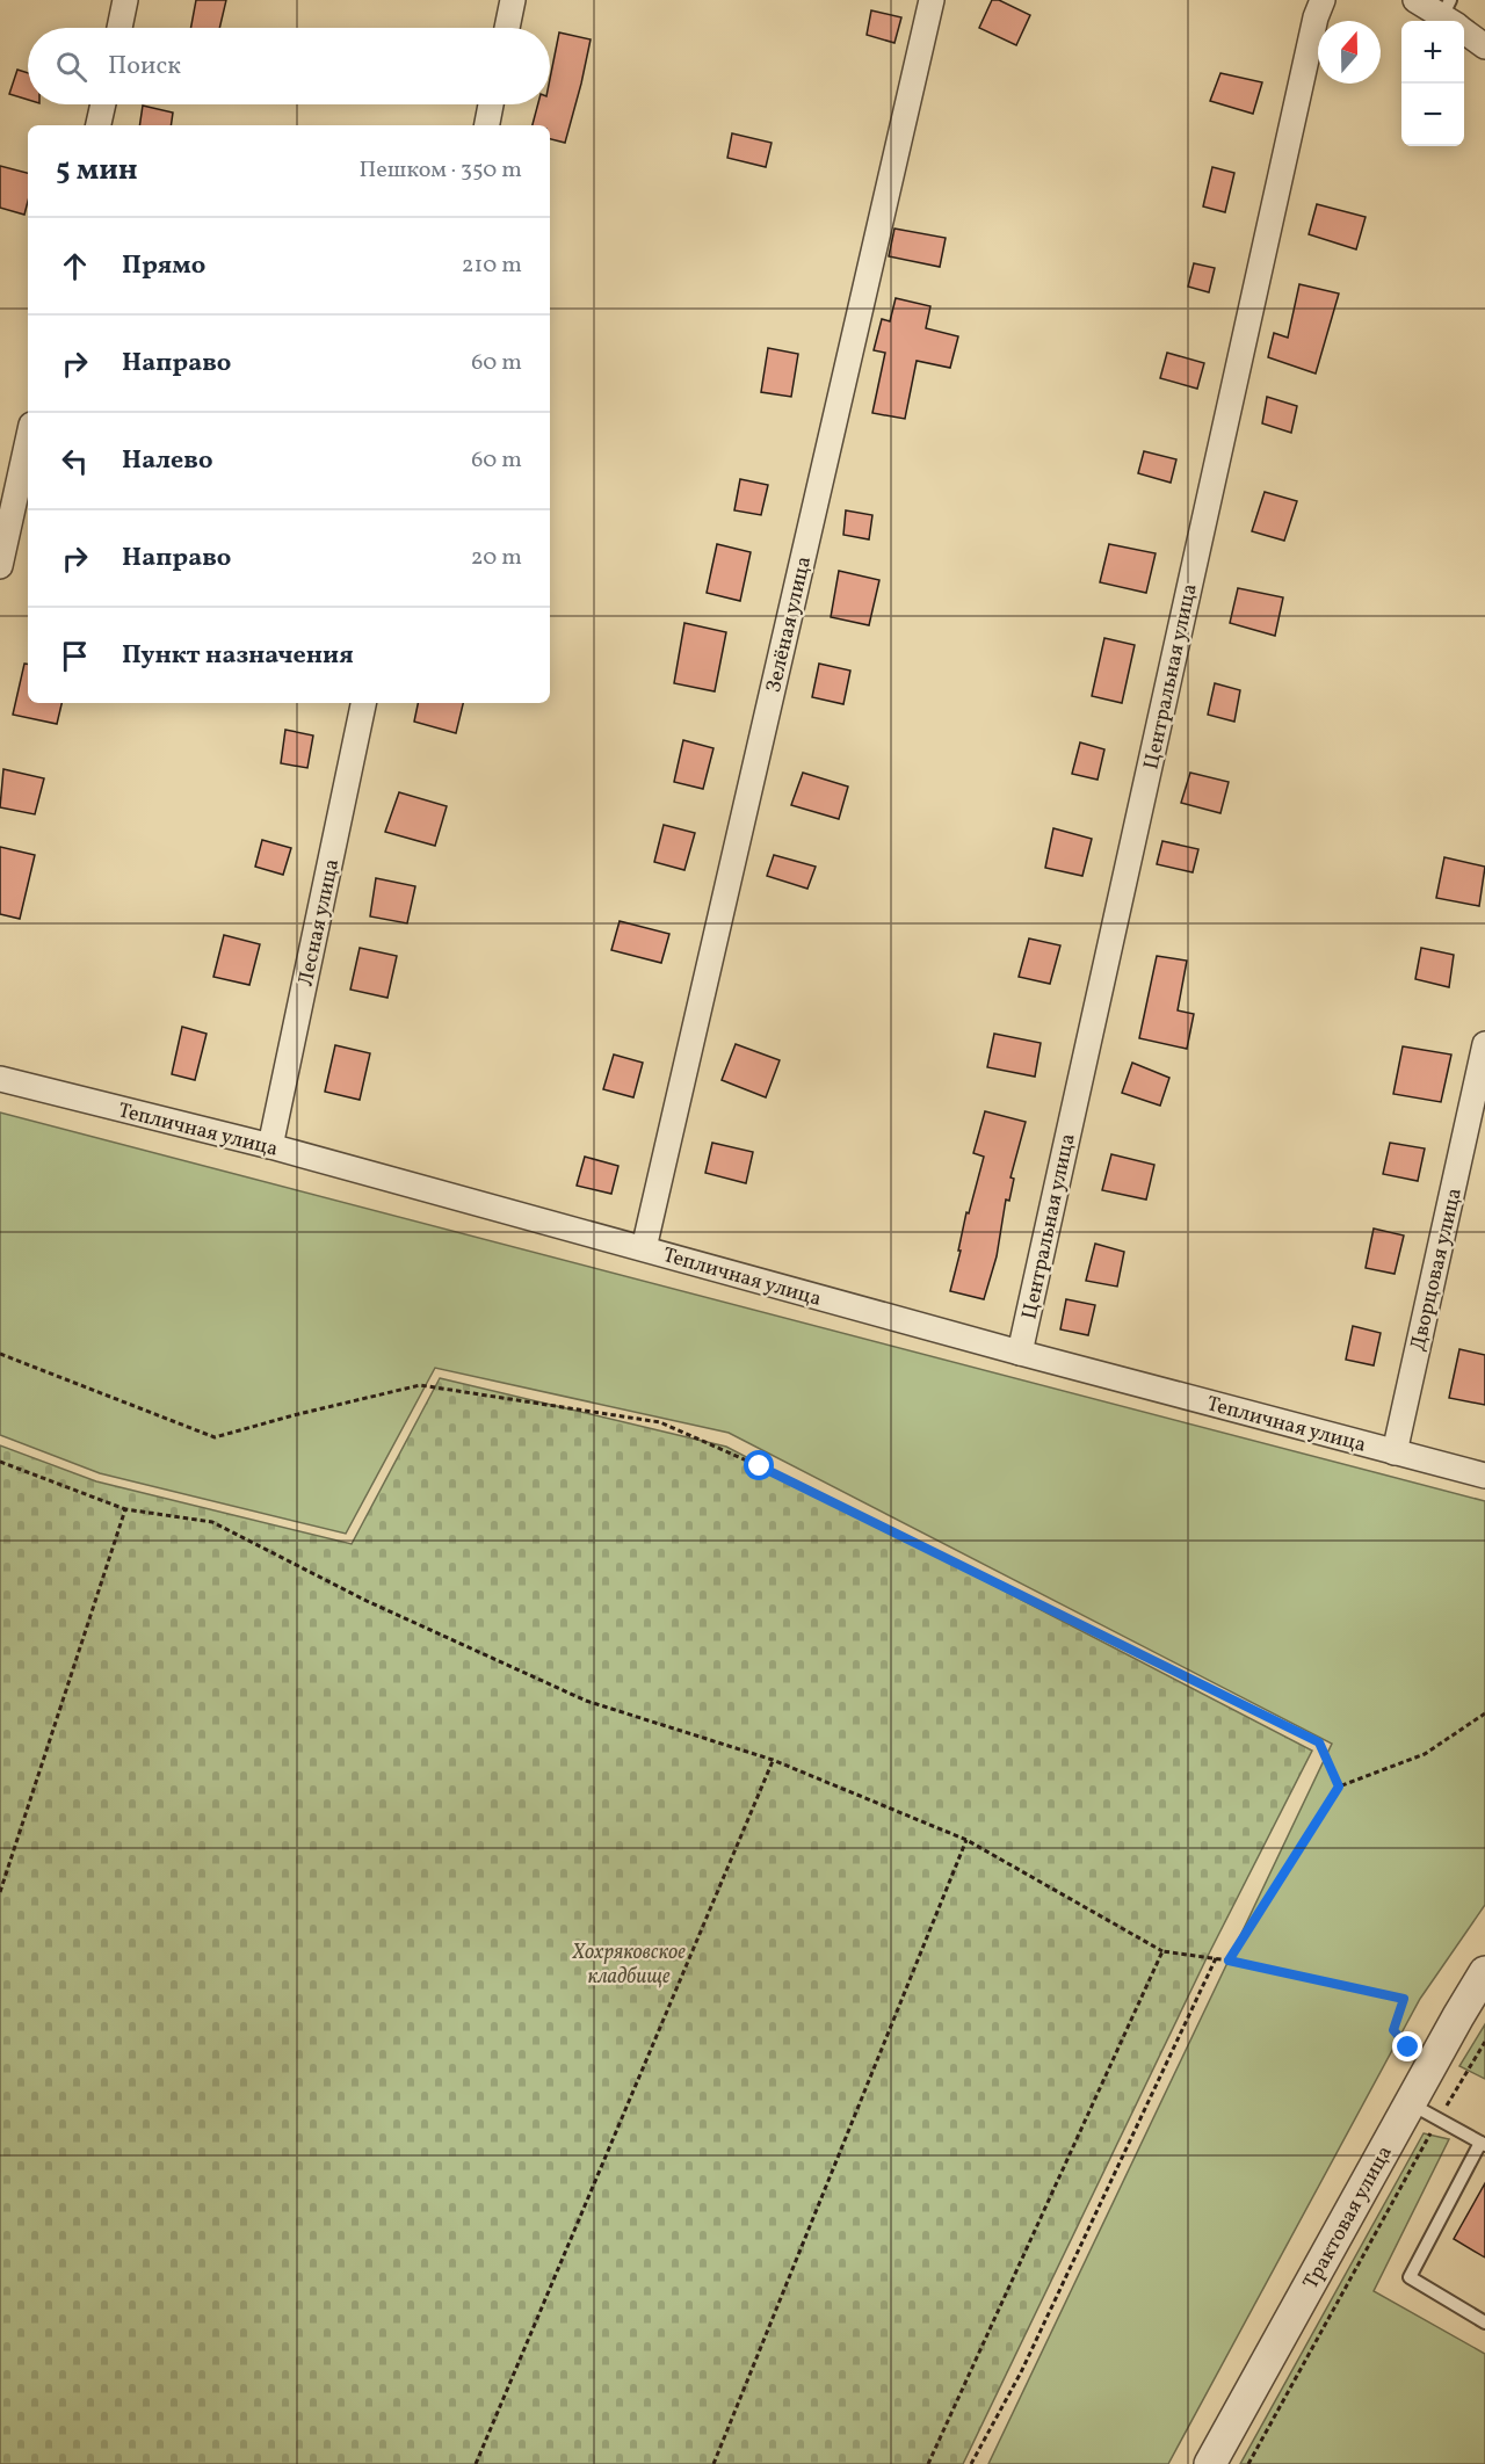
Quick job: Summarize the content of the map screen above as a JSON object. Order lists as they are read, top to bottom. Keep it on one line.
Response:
{"streets":{"street":["Зелёная улица","Центральная улица","Лесная улица","Тепличная улица","Дворцовая улица","Трактовая улица"]},"crossings":[["Зелёная улица","Тепличная улица"],["Центральная улица","Тепличная улица"],["Лесная улица","Тепличная улица"],["Тепличная улица","Дворцовая улица"]],"parks":["Хохряковское кладбище"],"north":"top","page":{"map_buttons":["+","−"],"search":"Поиск","heading":["5 мин","Пешком · 350 m"],"list":[["Прямо","210 m"],["Направо","60 m"],["Налево","60 m"],["Направо","20 m"],"Пункт назначения"]}}
